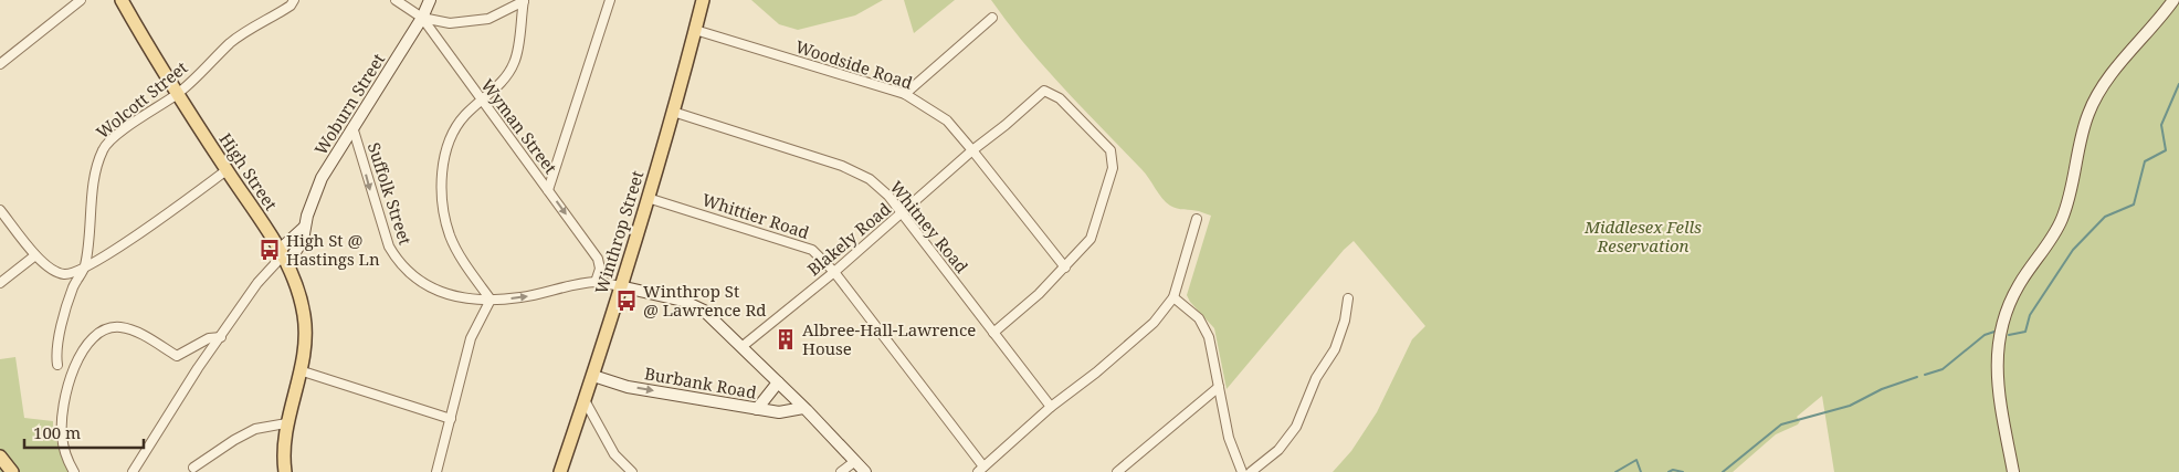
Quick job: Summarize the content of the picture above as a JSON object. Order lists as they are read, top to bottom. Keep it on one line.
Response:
{"streets":{"main road":["High Street","Winthrop Street"],"street":["Woodside Road","Wolcott Street","Woburn Street","Wyman Street","Suffolk Street","Whittier Road","Whitney Road","Blakely Road","Burbank Road"]},"crossings":[["Woodside Road","Winthrop Street"],["Woodside Road","Blakely Road"],["Wolcott Street","High Street"],["Woburn Street","Wyman Street"],["Woburn Street","High Street"],["Woburn Street","Suffolk Street"],["Wyman Street","Suffolk Street"],["Suffolk Street","Winthrop Street"],["Whittier Road","Winthrop Street"],["Whittier Road","Blakely Road"],["Whitney Road","Winthrop Street"],["Whitney Road","Blakely Road"],["Winthrop Street","Burbank Road"]],"one_way":["Suffolk Street"],"parks":["Middlesex Fells Reservation"],"places":{"bus stop":["High St @ Hastings Ln","Winthrop St @ Lawrence Rd"],"building":["Albree-Hall-Lawrence House"]},"scale_bar":"100 m"}
